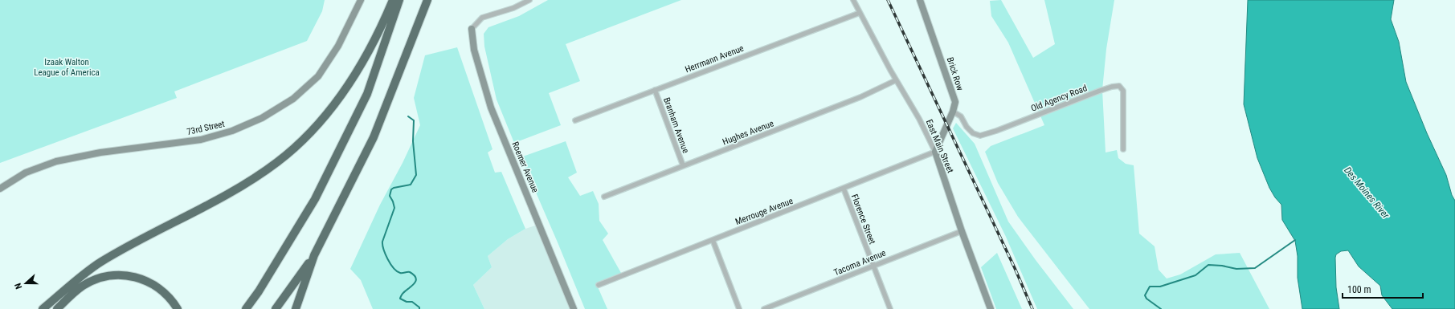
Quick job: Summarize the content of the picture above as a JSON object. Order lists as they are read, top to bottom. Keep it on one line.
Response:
{"streets":{"street":["Herrmann Avenue","Brick Row","Old Agency Road","Branham Avenue","73rd Street","Hughes Avenue","East Main Street","Roemer Avenue","Merrouge Avenue","Florence Street","Tacoma Avenue"]},"crossings":[["Herrmann Avenue","Branham Avenue"],["Herrmann Avenue","East Main Street"],["Brick Row","Old Agency Road"],["Brick Row","East Main Street"],["Brick Row","Merrouge Avenue"],["Branham Avenue","Hughes Avenue"],["Hughes Avenue","East Main Street"],["East Main Street","Merrouge Avenue"],["East Main Street","Tacoma Avenue"],["Merrouge Avenue","Florence Street"],["Florence Street","Tacoma Avenue"]],"water":["Des Moines River"],"parks":["Izaak Walton League of America"],"scale_bar":"100 m","north":"left"}
